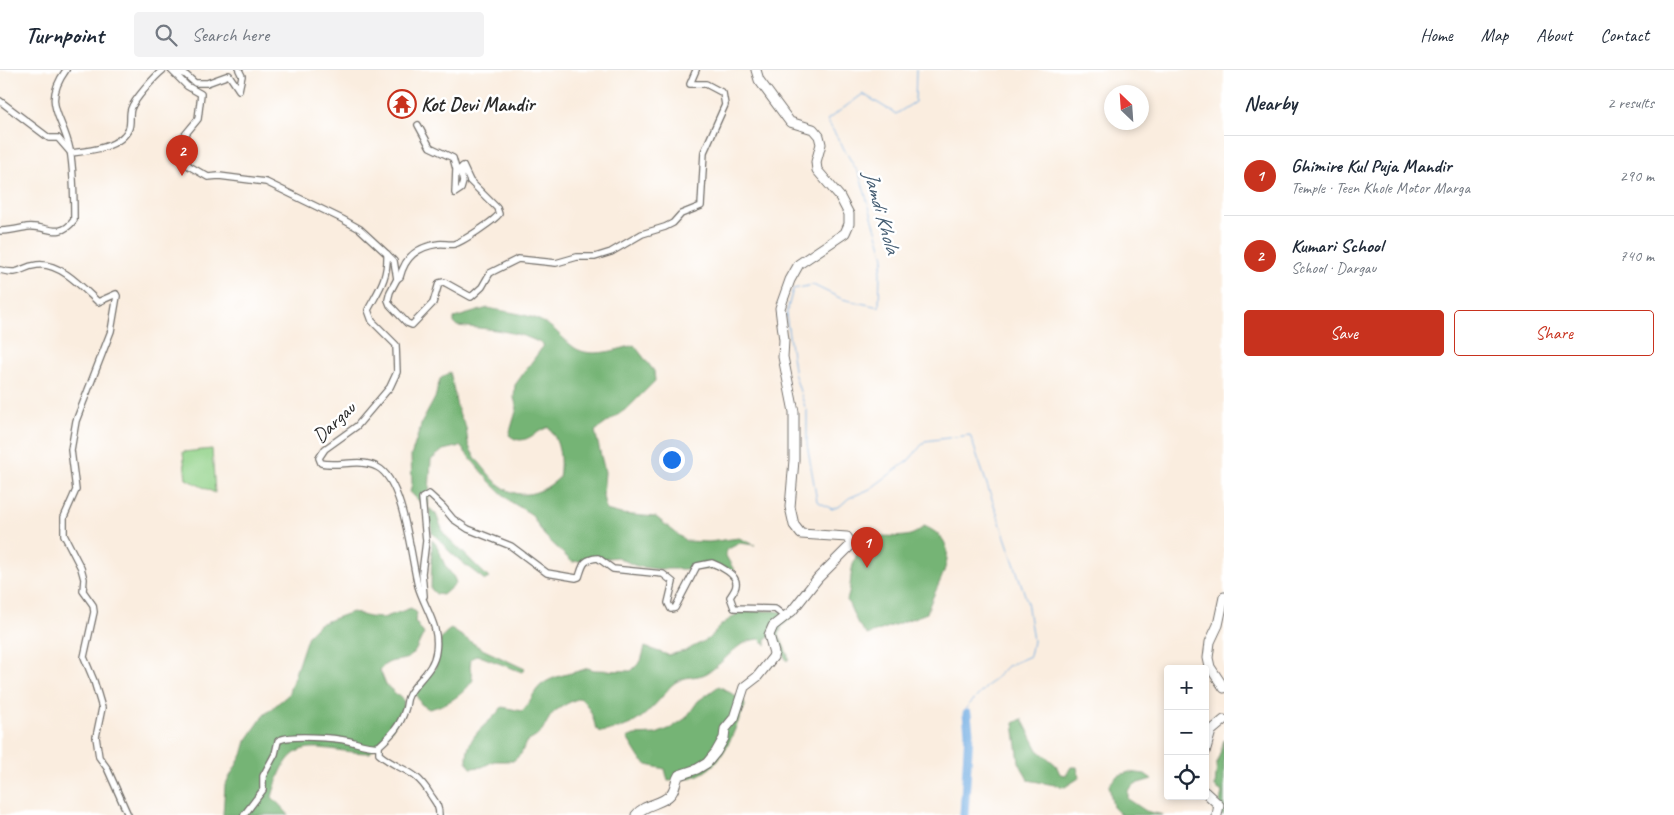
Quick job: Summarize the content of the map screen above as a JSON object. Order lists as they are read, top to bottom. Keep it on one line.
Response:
{"streets":{"street":["Dargau"]},"water":["Jamdi Khola"],"places":{"temple":["Kot Devi Mandir"]},"north":"top left","page":{"header":"Turnpoint","search":"Search here","nav":["Home","Map","About","Contact"],"heading":["Nearby","2 results"],"pins":["2","1"],"list":[{"mark":"1","name":"Ghimire Kul Puja Mandir","note":"Temple · Teen Khole Motor Marga","value":"290 m"},{"mark":"2","name":"Kumari School","note":"School · Dargau","value":"740 m"}],"buttons":["Save","Share"],"map_buttons":["+","−"]}}
